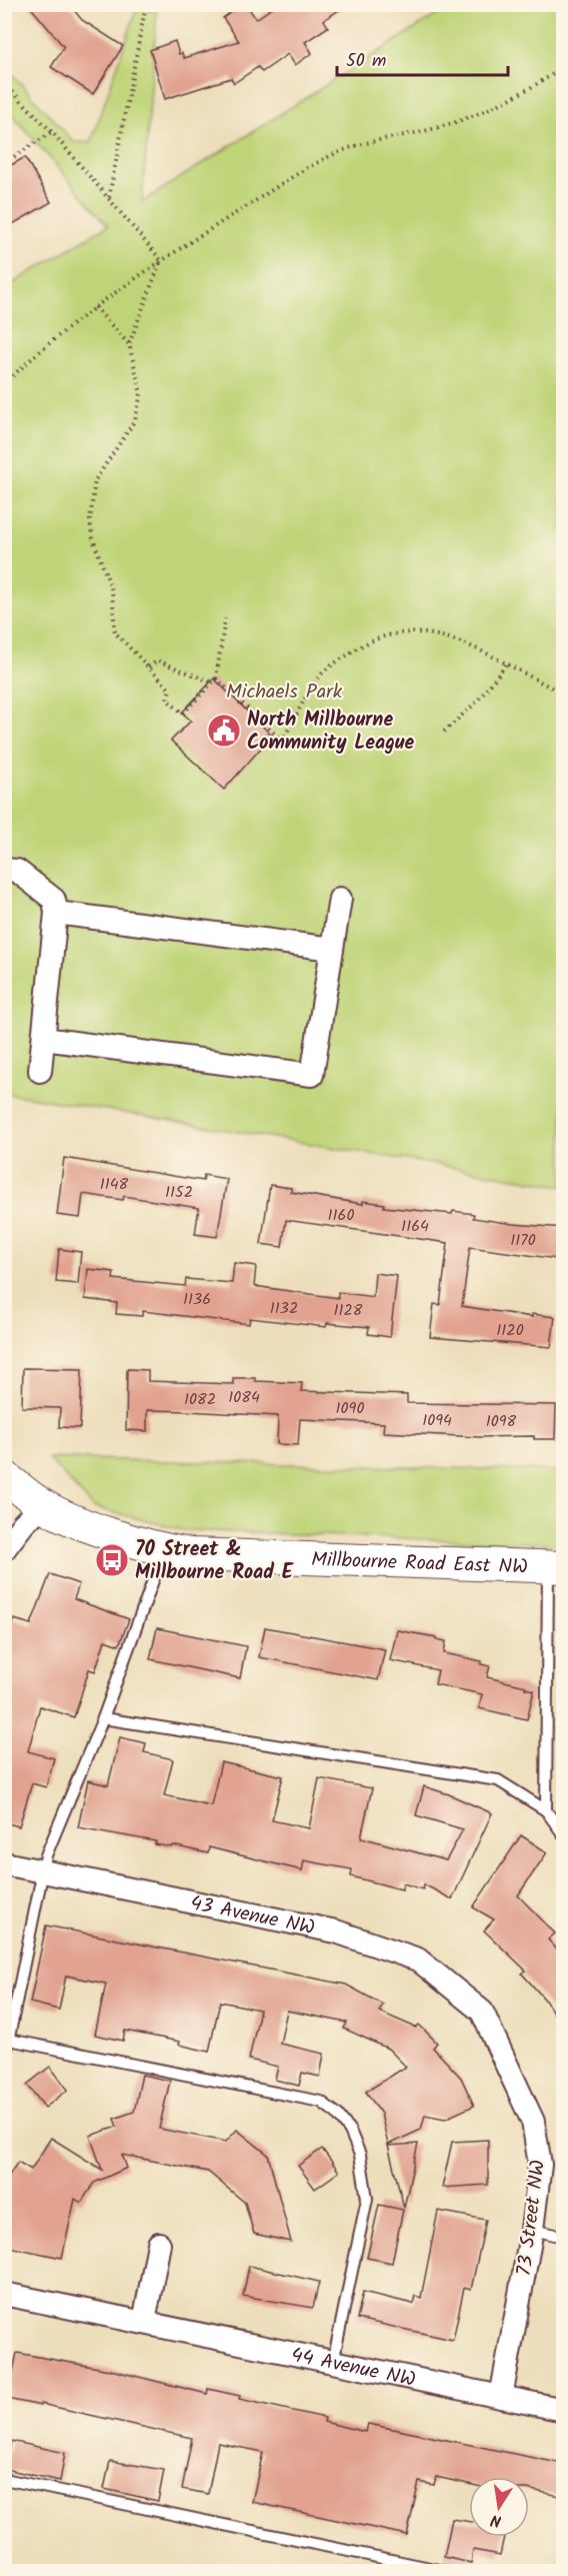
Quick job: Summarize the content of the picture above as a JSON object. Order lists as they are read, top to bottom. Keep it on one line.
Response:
{"streets":{"street":["Millbourne Road East NW","43 Avenue NW","73 Street NW","44 Avenue NW"]},"crossings":[["43 Avenue NW","73 Street NW"],["73 Street NW","44 Avenue NW"]],"parks":["Michaels Park"],"places":{"public building":["North Millbourne Community League"],"bus stop":["70 Street & Millbourne Road E"]},"house_numbers":["1148","1152","1160","1164","1170","1136","1132","1128","1120","1084","1082","1090","1094","1098"],"scale_bar":"50 m","north":"bottom"}
